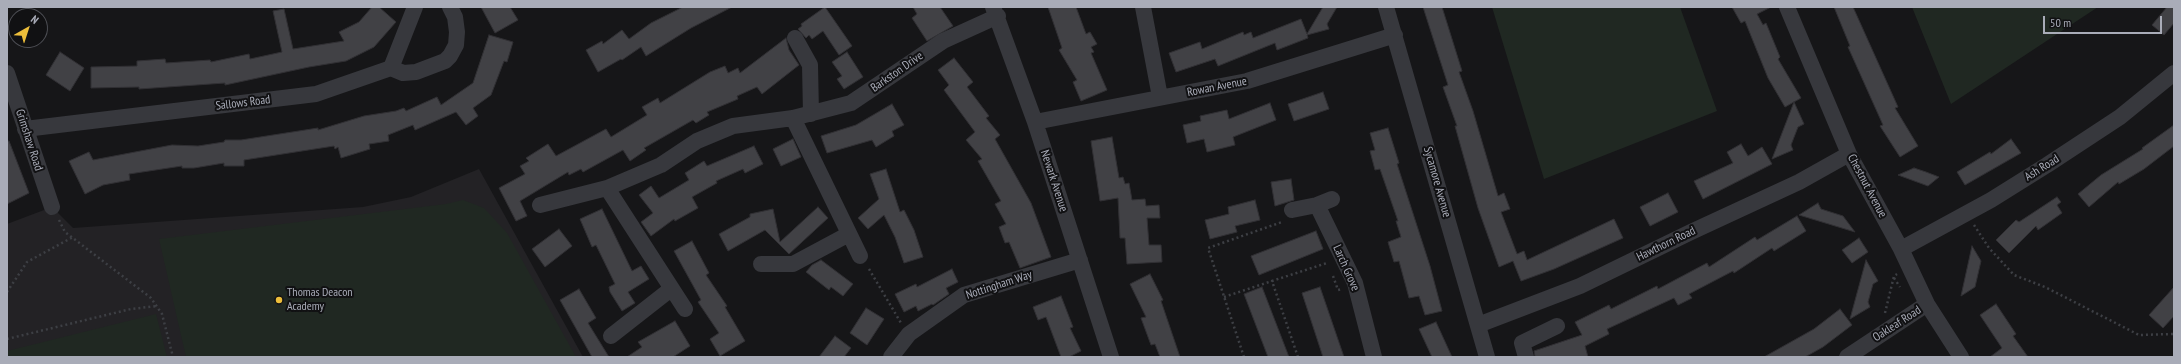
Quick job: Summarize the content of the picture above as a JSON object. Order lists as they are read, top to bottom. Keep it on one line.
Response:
{"streets":{"street":["Barkston Drive","Rowan Avenue","Sallows Road","Grimshaw Road","Ash Road","Newark Avenue","Sycamore Avenue","Chestnut Avenue","Hawthorn Road","Larch Grove","Nottingham Way","Oakleaf Road"]},"crossings":[["Barkston Drive","Newark Avenue"],["Rowan Avenue","Newark Avenue"],["Rowan Avenue","Sycamore Avenue"],["Sallows Road","Grimshaw Road"],["Ash Road","Chestnut Avenue"],["Newark Avenue","Nottingham Way"],["Sycamore Avenue","Hawthorn Road"],["Chestnut Avenue","Hawthorn Road"],["Chestnut Avenue","Oakleaf Road"]],"places":["Thomas Deacon Academy"],"scale_bar":"50 m","north":"top right"}
